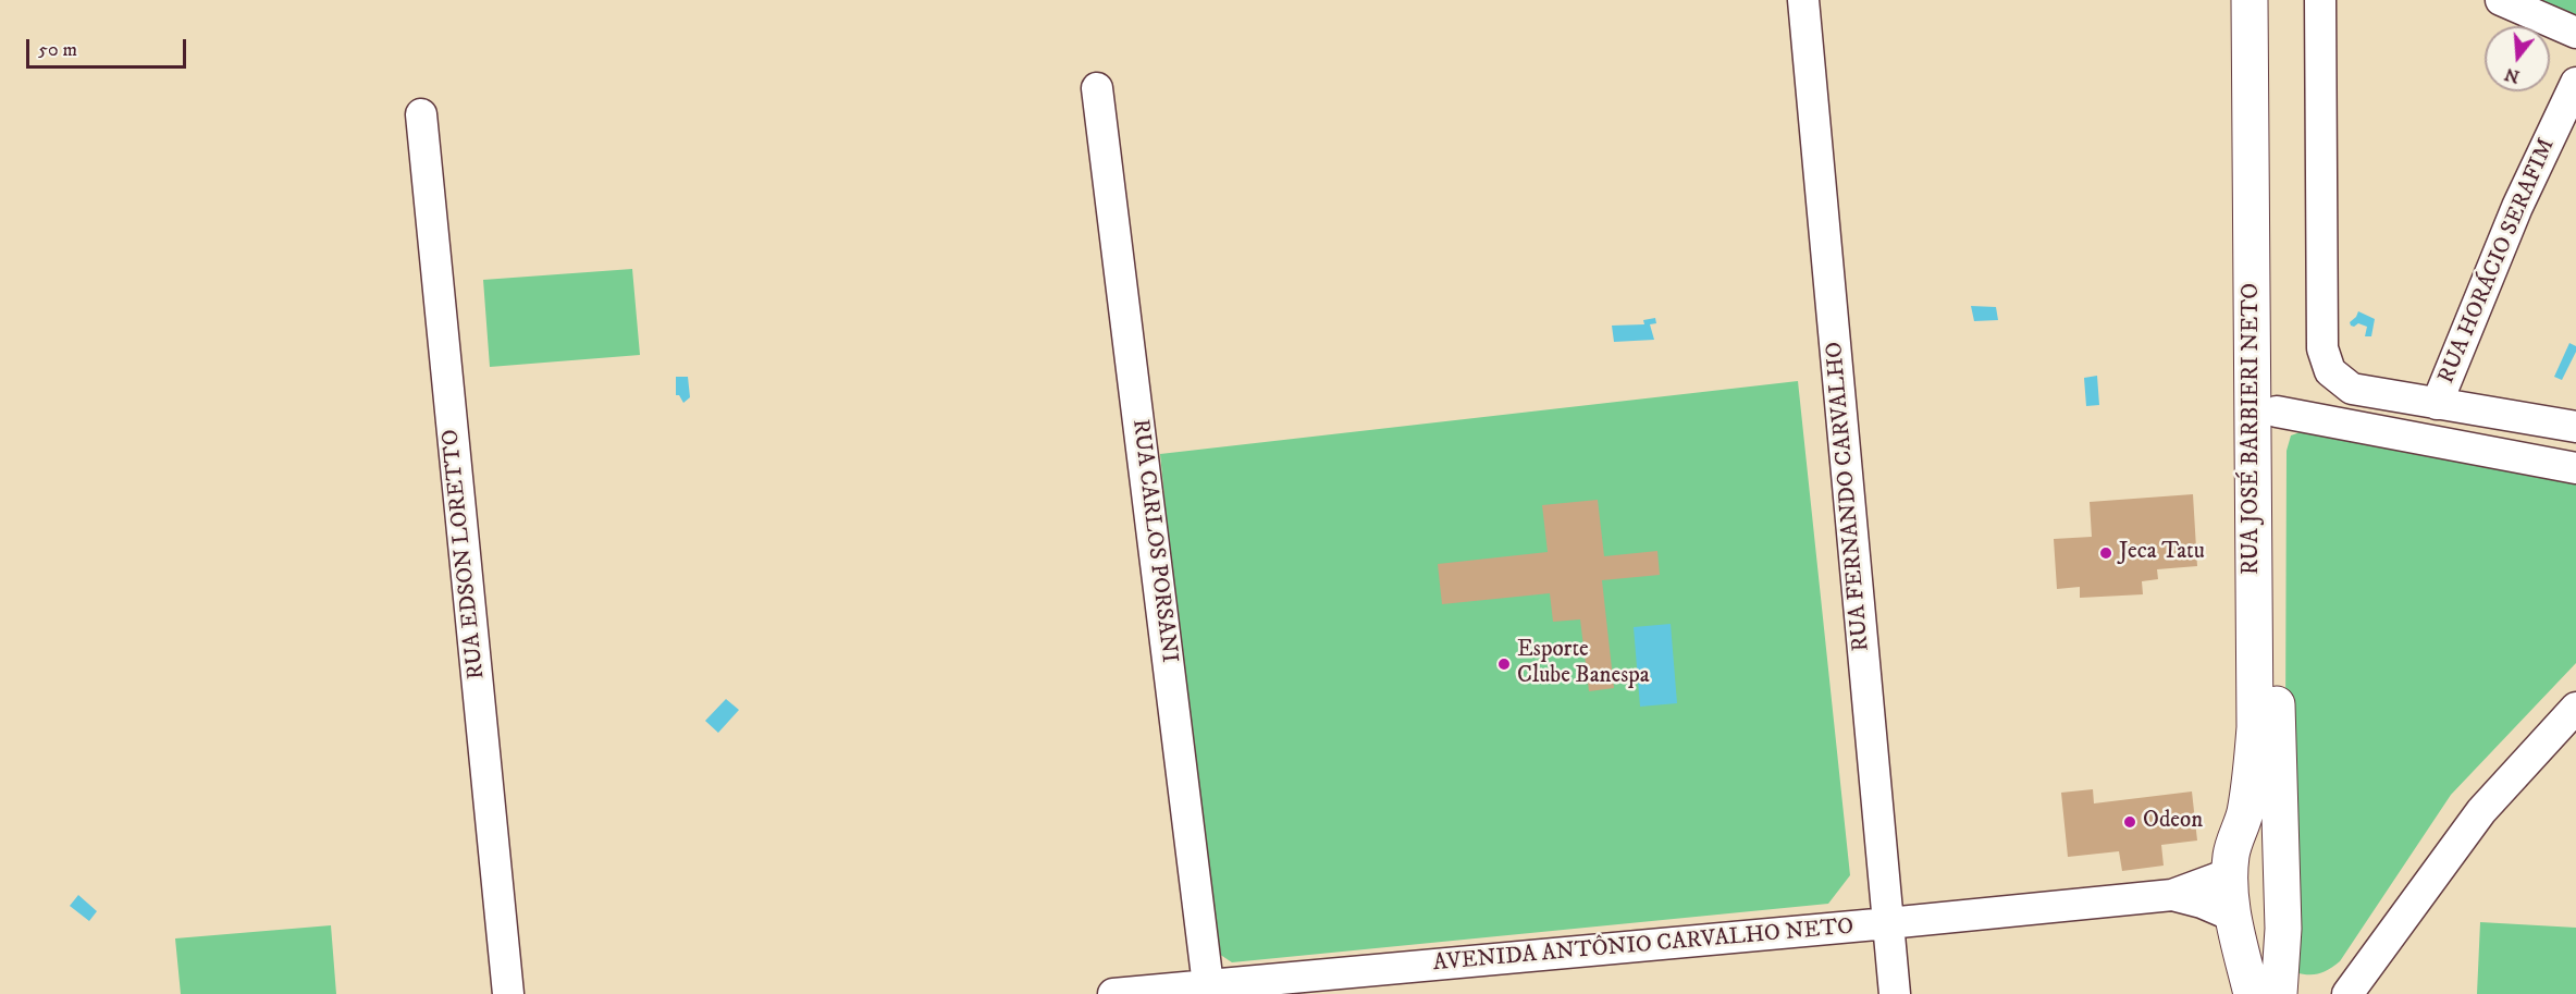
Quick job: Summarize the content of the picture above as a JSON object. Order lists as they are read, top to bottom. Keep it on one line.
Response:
{"streets":{"main road":["RUA JOSÉ BARBIERI NETO"],"street":["RUA HORÁCIO SERAFIM","RUA FERNANDO CARVALHO","RUA CARLOS PORSANI","RUA EDSON LORETTO","AVENIDA ANTÔNIO CARVALHO NETO"]},"crossings":[["RUA FERNANDO CARVALHO","AVENIDA ANTÔNIO CARVALHO NETO"],["RUA CARLOS PORSANI","AVENIDA ANTÔNIO CARVALHO NETO"]],"places":["Jeca Tatu","Esporte Clube Banespa","Odeon"],"scale_bar":"50 m","north":"bottom"}
